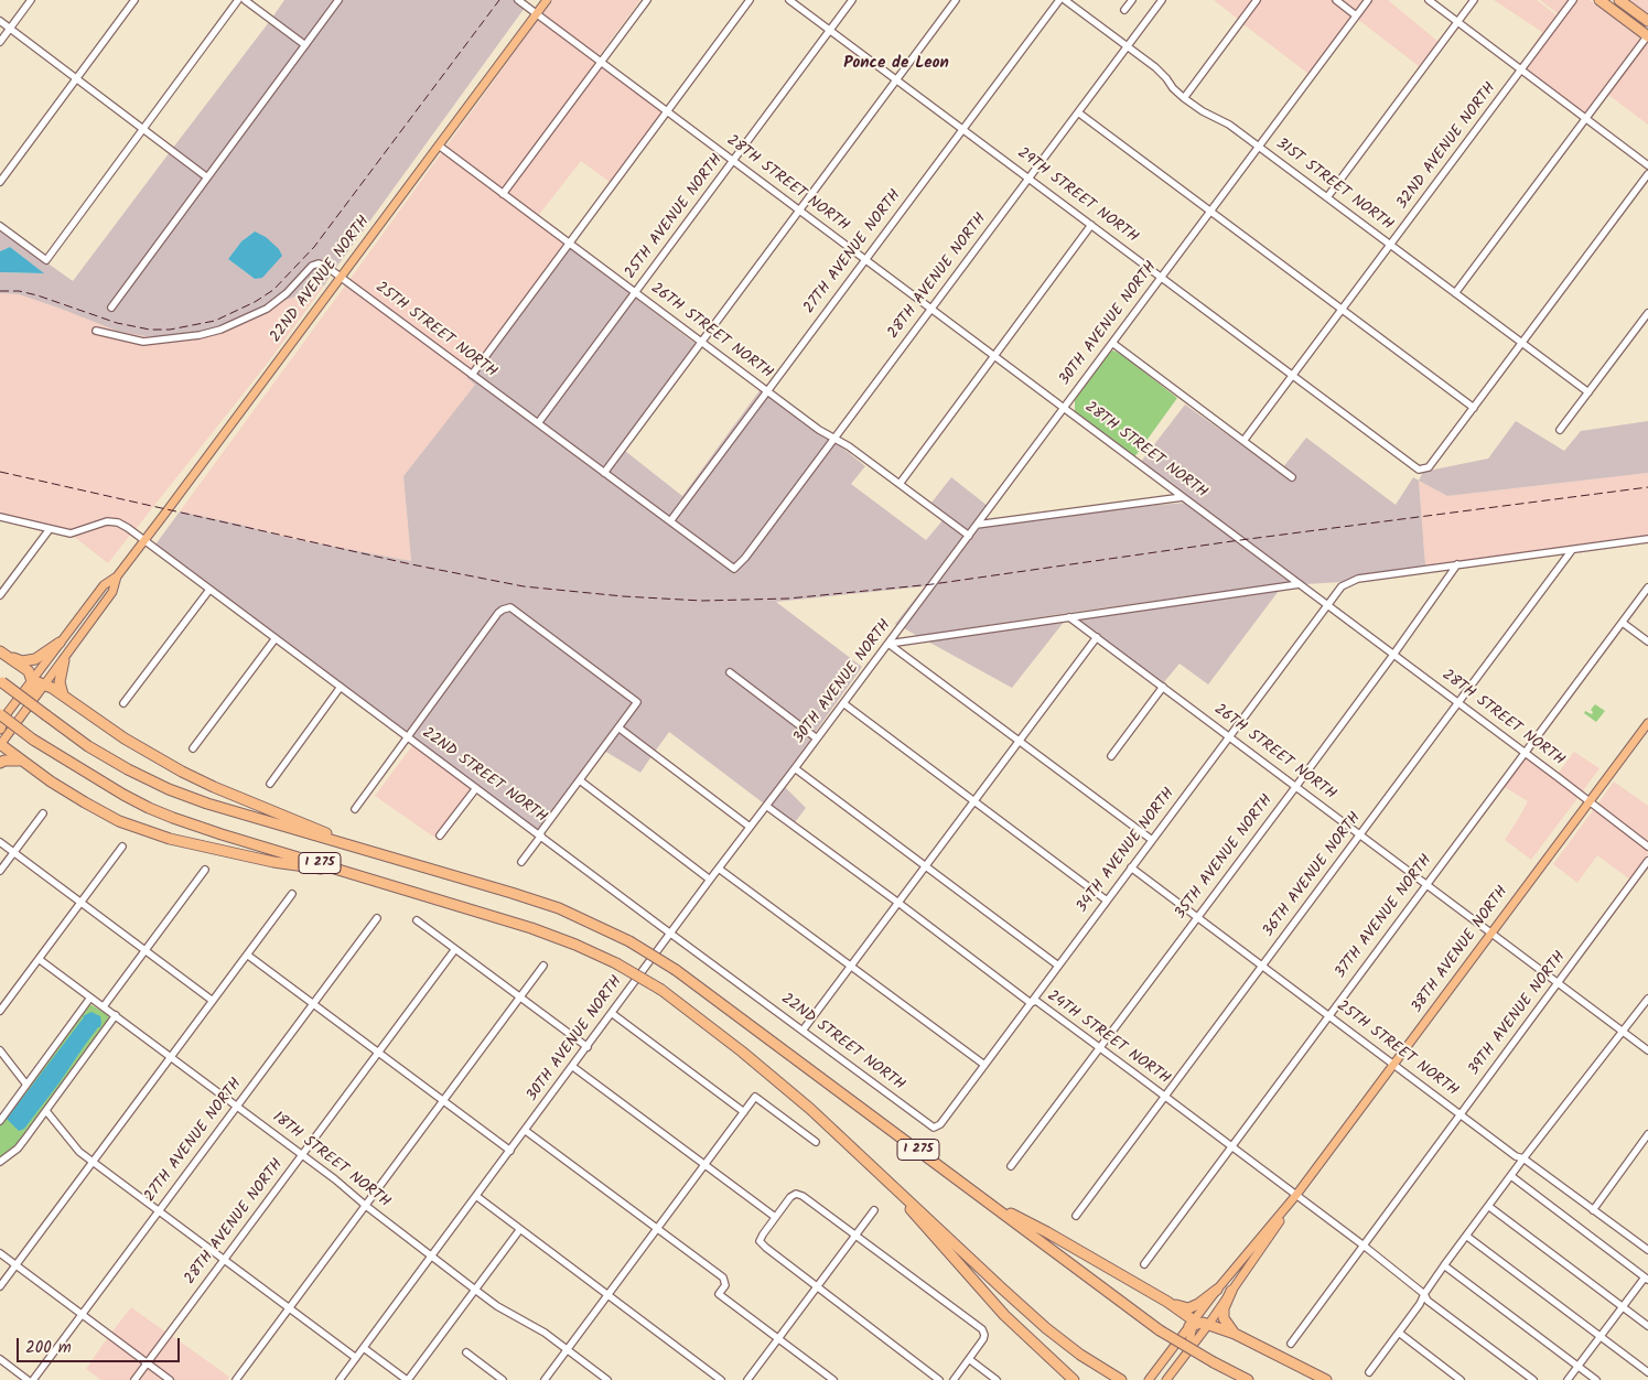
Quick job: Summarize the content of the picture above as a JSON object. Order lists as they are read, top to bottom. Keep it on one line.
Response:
{"streets":{"highway":["I 275"],"main road":["22ND AVENUE NORTH","38TH AVENUE NORTH"],"street":["32ND AVENUE NORTH","28TH STREET NORTH","31ST STREET NORTH","29TH STREET NORTH","25TH AVENUE NORTH","27TH AVENUE NORTH","28TH AVENUE NORTH","30TH AVENUE NORTH","25TH STREET NORTH","26TH STREET NORTH","22ND STREET NORTH","34TH AVENUE NORTH","35TH AVENUE NORTH","36TH AVENUE NORTH","37TH AVENUE NORTH","39TH AVENUE NORTH","24TH STREET NORTH","18TH STREET NORTH"]},"crossings":[["32ND AVENUE NORTH","31ST STREET NORTH"],["32ND AVENUE NORTH","29TH STREET NORTH"],["28TH STREET NORTH","25TH AVENUE NORTH"],["28TH STREET NORTH","27TH AVENUE NORTH"],["28TH STREET NORTH","28TH AVENUE NORTH"],["28TH STREET NORTH","22ND AVENUE NORTH"],["28TH STREET NORTH","30TH AVENUE NORTH"],["28TH STREET NORTH","34TH AVENUE NORTH"],["28TH STREET NORTH","35TH AVENUE NORTH"],["28TH STREET NORTH","36TH AVENUE NORTH"],["28TH STREET NORTH","37TH AVENUE NORTH"],["28TH STREET NORTH","38TH AVENUE NORTH"],["31ST STREET NORTH","28TH AVENUE NORTH"],["31ST STREET NORTH","30TH AVENUE NORTH"],["29TH STREET NORTH","25TH AVENUE NORTH"],["29TH STREET NORTH","27TH AVENUE NORTH"],["29TH STREET NORTH","28TH AVENUE NORTH"],["29TH STREET NORTH","30TH AVENUE NORTH"],["25TH AVENUE NORTH","25TH STREET NORTH"],["25TH AVENUE NORTH","26TH STREET NORTH"],["27TH AVENUE NORTH","25TH STREET NORTH"],["27TH AVENUE NORTH","26TH STREET NORTH"],["27TH AVENUE NORTH","18TH STREET NORTH"],["28TH AVENUE NORTH","25TH STREET NORTH"],["28TH AVENUE NORTH","26TH STREET NORTH"],["28TH AVENUE NORTH","18TH STREET NORTH"],["22ND AVENUE NORTH","25TH STREET NORTH"],["22ND AVENUE NORTH","26TH STREET NORTH"],["22ND AVENUE NORTH","22ND STREET NORTH"],["22ND AVENUE NORTH","I 275"],["30TH AVENUE NORTH","26TH STREET NORTH"],["30TH AVENUE NORTH","22ND STREET NORTH"],["30TH AVENUE NORTH","24TH STREET NORTH"],["30TH AVENUE NORTH","18TH STREET NORTH"],["25TH STREET NORTH","34TH AVENUE NORTH"],["25TH STREET NORTH","35TH AVENUE NORTH"],["25TH STREET NORTH","36TH AVENUE NORTH"],["25TH STREET NORTH","37TH AVENUE NORTH"],["25TH STREET NORTH","38TH AVENUE NORTH"],["25TH STREET NORTH","39TH AVENUE NORTH"],["26TH STREET NORTH","34TH AVENUE NORTH"],["26TH STREET NORTH","35TH AVENUE NORTH"],["26TH STREET NORTH","36TH AVENUE NORTH"],["26TH STREET NORTH","37TH AVENUE NORTH"],["26TH STREET NORTH","38TH AVENUE NORTH"],["26TH STREET NORTH","39TH AVENUE NORTH"],["22ND STREET NORTH","34TH AVENUE NORTH"],["34TH AVENUE NORTH","35TH AVENUE NORTH"],["34TH AVENUE NORTH","24TH STREET NORTH"],["35TH AVENUE NORTH","24TH STREET NORTH"],["36TH AVENUE NORTH","24TH STREET NORTH"],["37TH AVENUE NORTH","24TH STREET NORTH"],["38TH AVENUE NORTH","24TH STREET NORTH"],["39TH AVENUE NORTH","24TH STREET NORTH"]],"districts":["Ponce de Leon"],"scale_bar":"200 m"}
